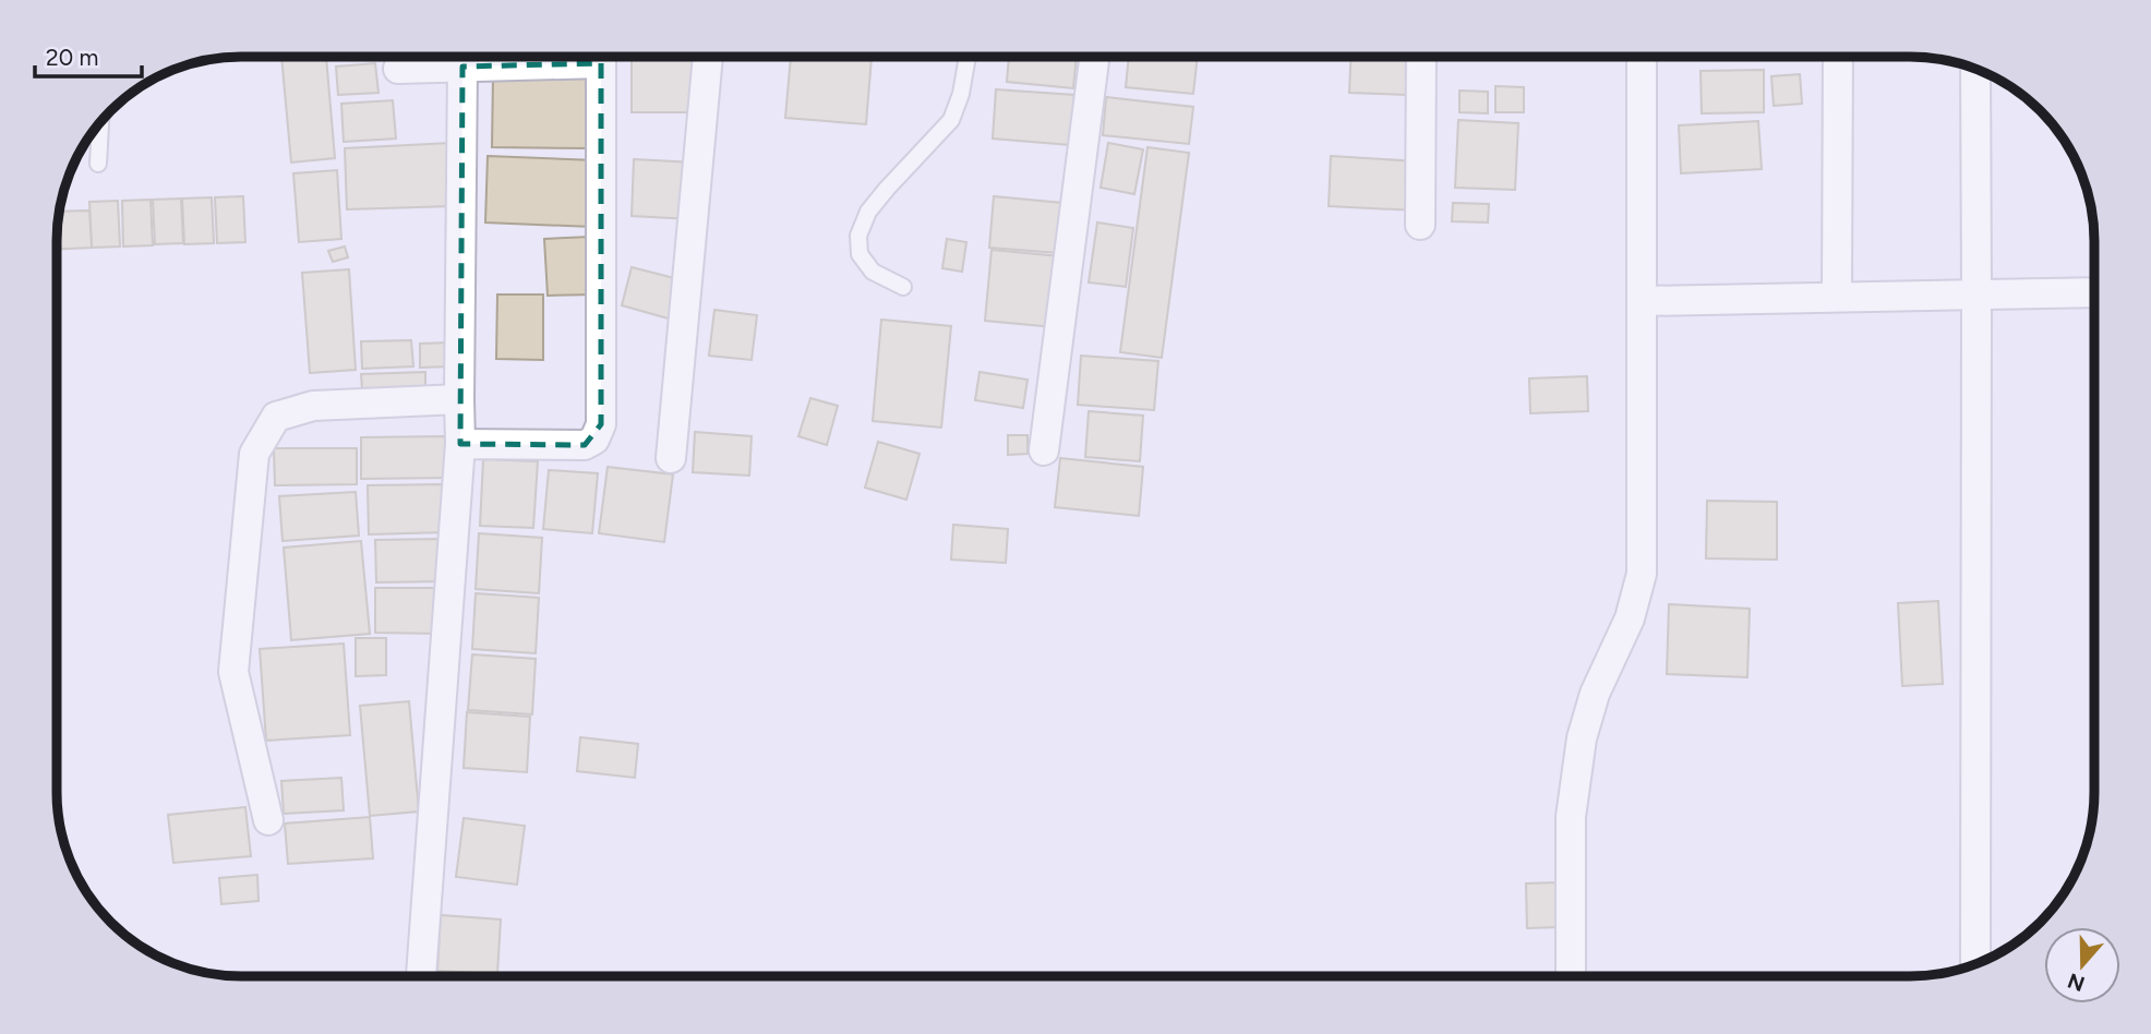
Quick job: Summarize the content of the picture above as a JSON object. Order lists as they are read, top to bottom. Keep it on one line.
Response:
{"scale_bar":"20 m","north":"bottom"}
